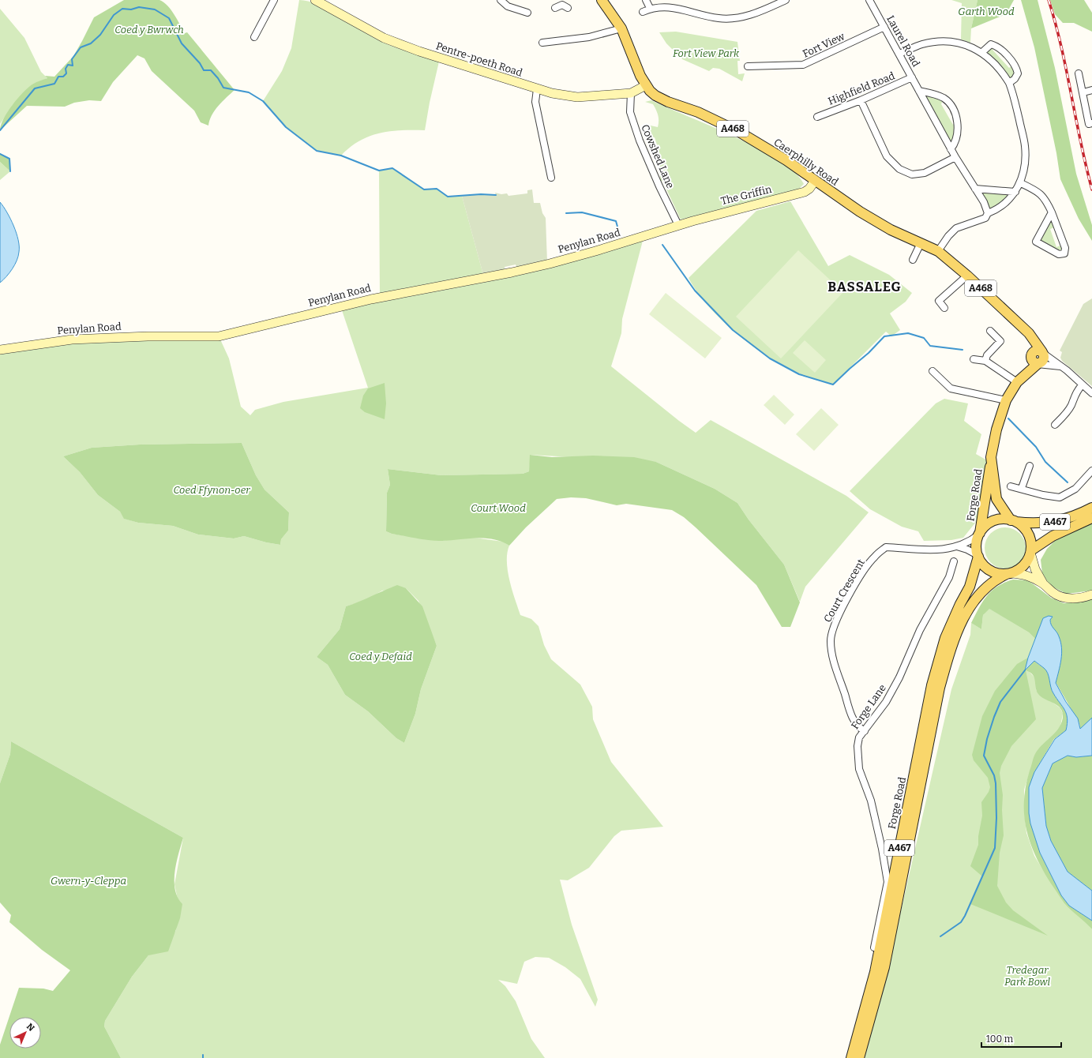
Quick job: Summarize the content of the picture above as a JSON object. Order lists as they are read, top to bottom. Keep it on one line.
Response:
{"streets":{"main road":["A468","Caerphilly Road","Forge Road","A467"],"street":["Laurel Road","Fort View","Pentre-poeth Road","Highfield Road","Cowshed Lane","The Griffin","Penylan Road","Court Crescent","Forge Lane"]},"crossings":[["Laurel Road","Fort View"],["Laurel Road","Highfield Road"],["Pentre-poeth Road","Cowshed Lane"],["Pentre-poeth Road","Caerphilly Road"],["Cowshed Lane","The Griffin"],["Cowshed Lane","Penylan Road"],["Caerphilly Road","The Griffin"],["Caerphilly Road","Forge Road"],["The Griffin","Penylan Road"],["Forge Road","A467"],["Forge Road","Court Crescent"],["A467","Court Crescent"],["Court Crescent","Forge Lane"]],"districts":["BASSALEG"],"parks":["Garth Wood","Coed y Bwrwch","Fort View Park","Coed Ffynon-oer","Court Wood","Coed y Defaid","Gwern-y-Cleppa","Tredegar Park Bowl"],"scale_bar":"100 m","north":"top right"}
